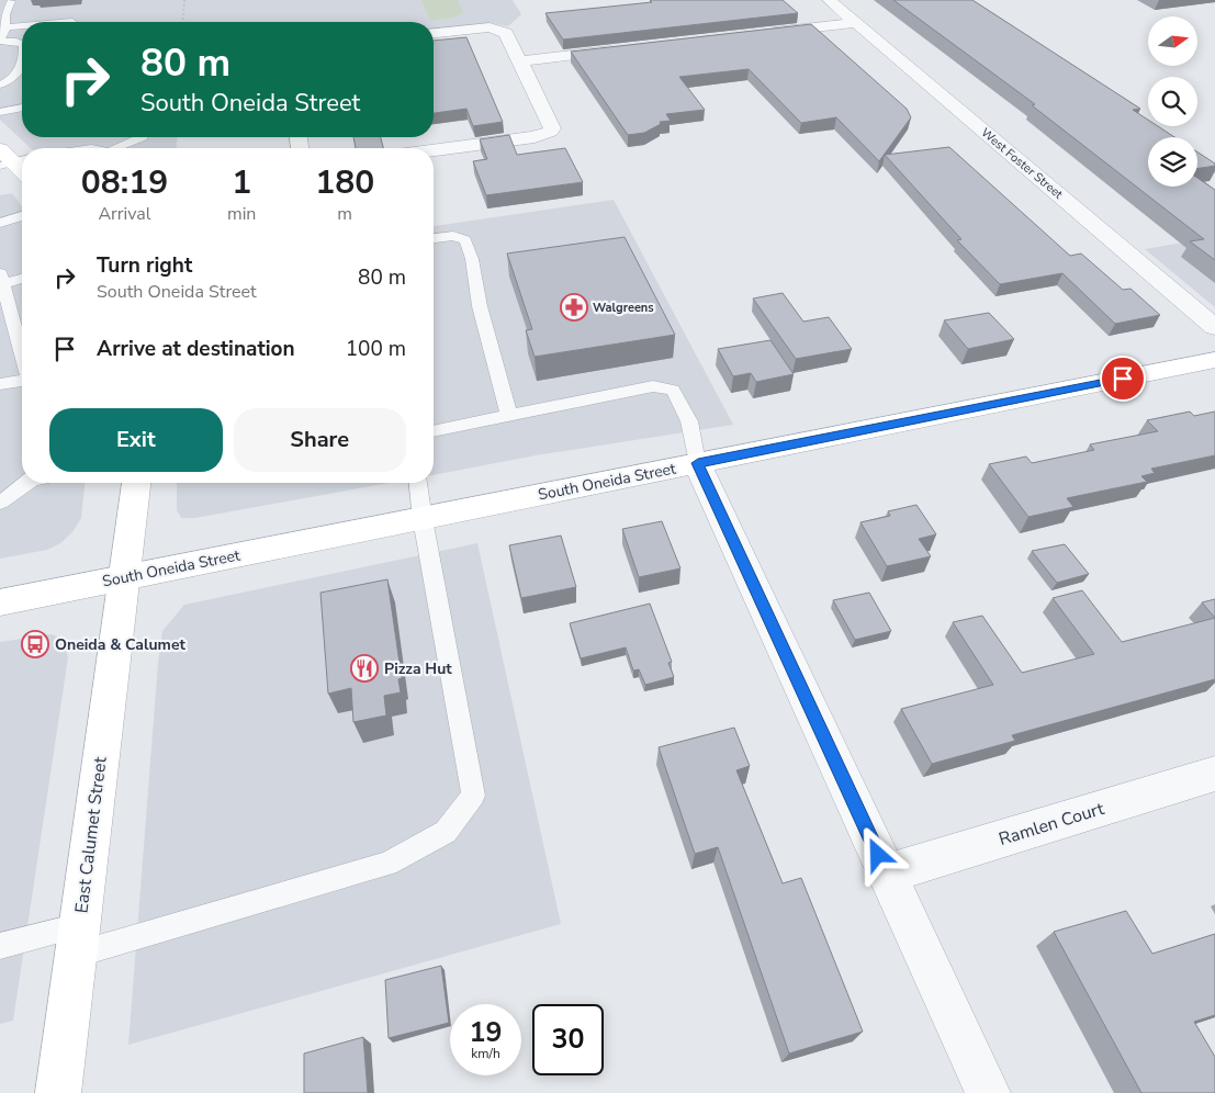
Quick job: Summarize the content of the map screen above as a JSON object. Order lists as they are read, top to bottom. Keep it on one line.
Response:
{"streets":{"main road":["South Oneida Street","East Calumet Street"],"street":["West Foster Street","Ramlen Court"]},"crossings":[["South Oneida Street","East Calumet Street"]],"places":{"pharmacy":["Walgreens"],"bus stop":["Oneida & Calumet"],"restaurant":["Pizza Hut"]},"north":"right","page":{"turn":["80 m","South Oneida Street"],"eta":["08:19","Arrival","1","min","180","m"],"list":[{"name":"Turn right","note":"South Oneida Street","value":"80 m"},{"name":"Arrive at destination","value":"100 m"}],"buttons":["Exit","Share"],"speed":"19 km/h","limit":"30"}}
